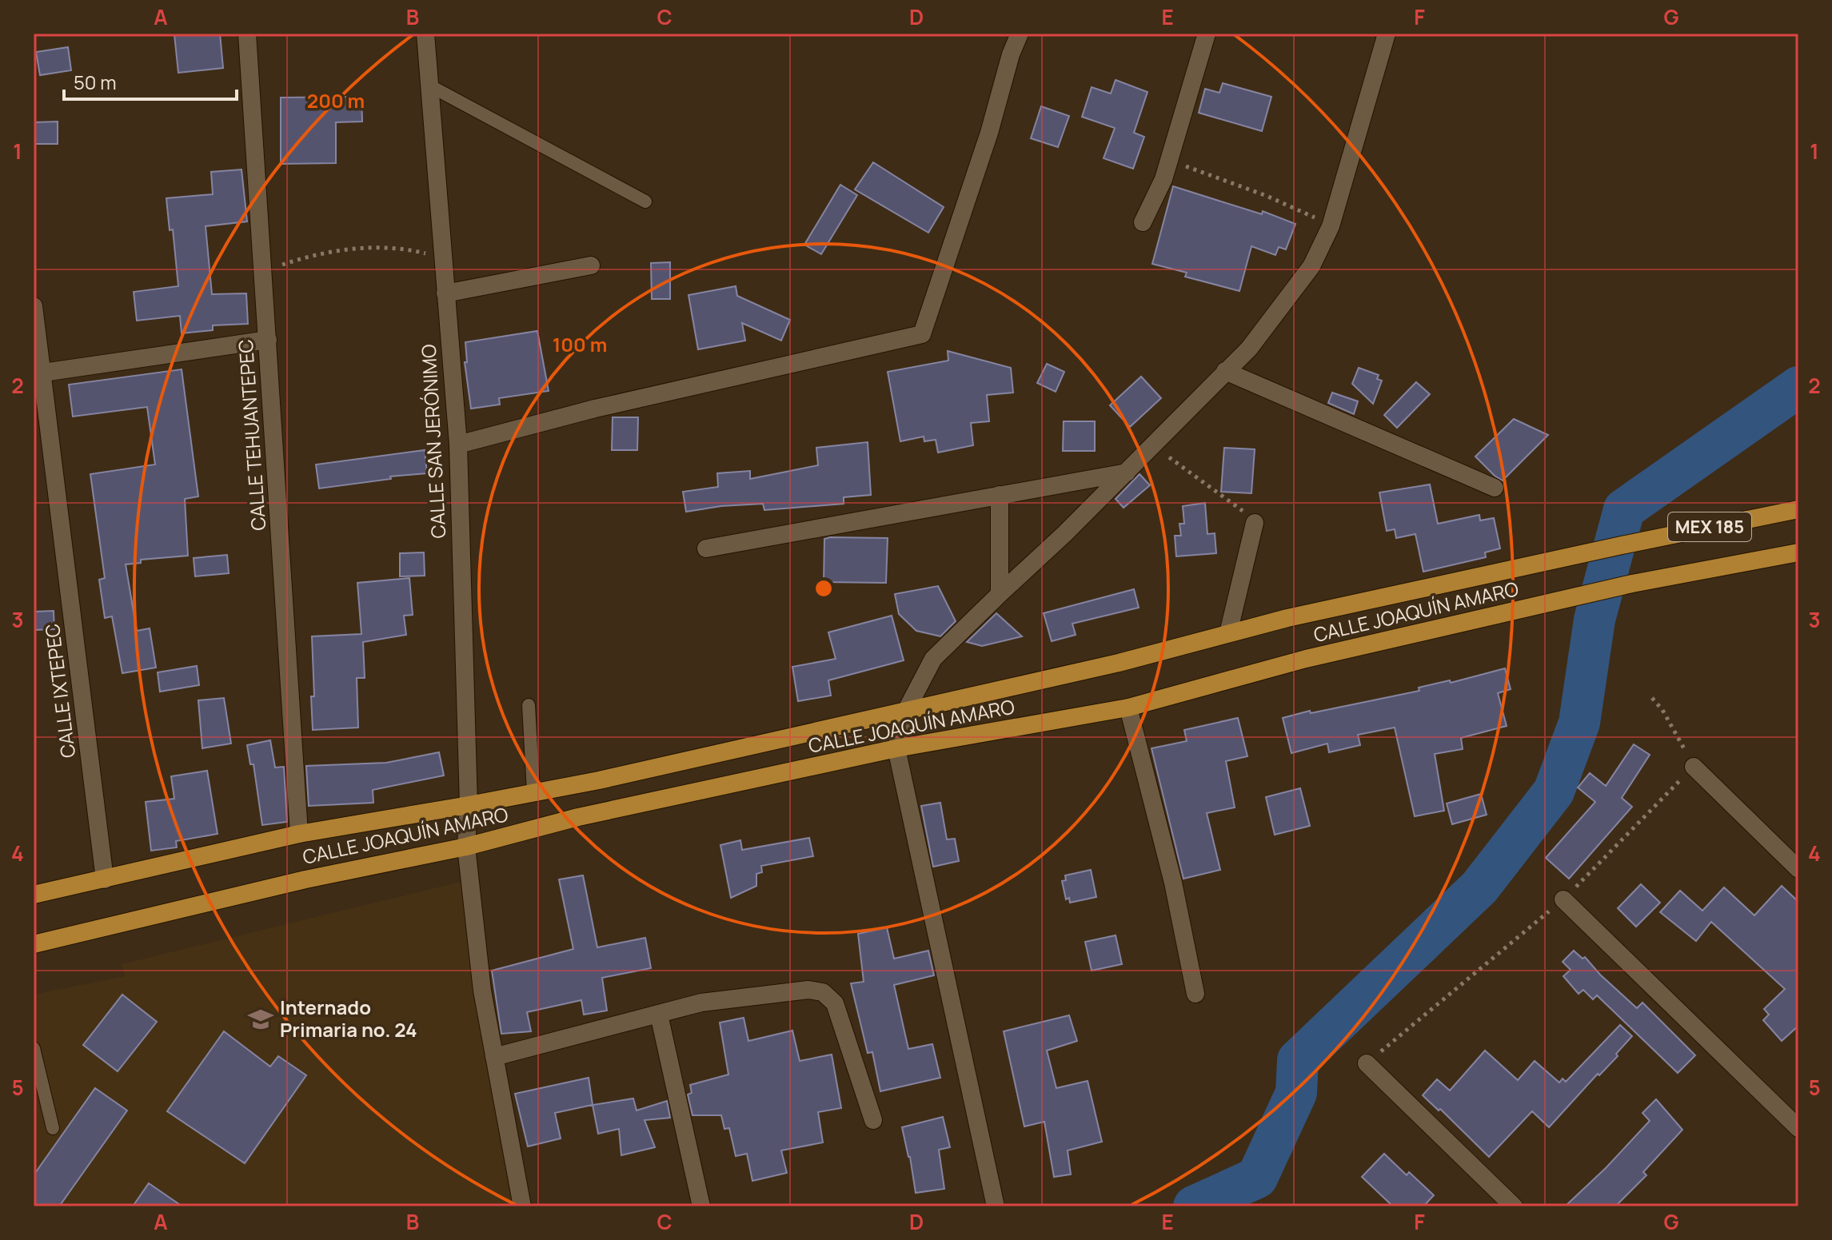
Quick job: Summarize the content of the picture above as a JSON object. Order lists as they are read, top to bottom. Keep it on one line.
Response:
{"streets":{"main road":["MEX 185","CALLE JOAQUÍN AMARO"],"street":["CALLE TEHUANTEPEC","CALLE SAN JERÓNIMO","CALLE IXTEPEC"]},"crossings":[["CALLE TEHUANTEPEC","CALLE JOAQUÍN AMARO"],["CALLE SAN JERÓNIMO","CALLE JOAQUÍN AMARO"],["CALLE JOAQUÍN AMARO","CALLE IXTEPEC"]],"places":{"school or university":["Internado Primaria no. 24"]},"scale_bar":"50 m","grid":{"columns":["A","B","C","D","E","F","G"],"rows":["1","2","3","4","5"]},"rings":["200 m","100 m"]}
